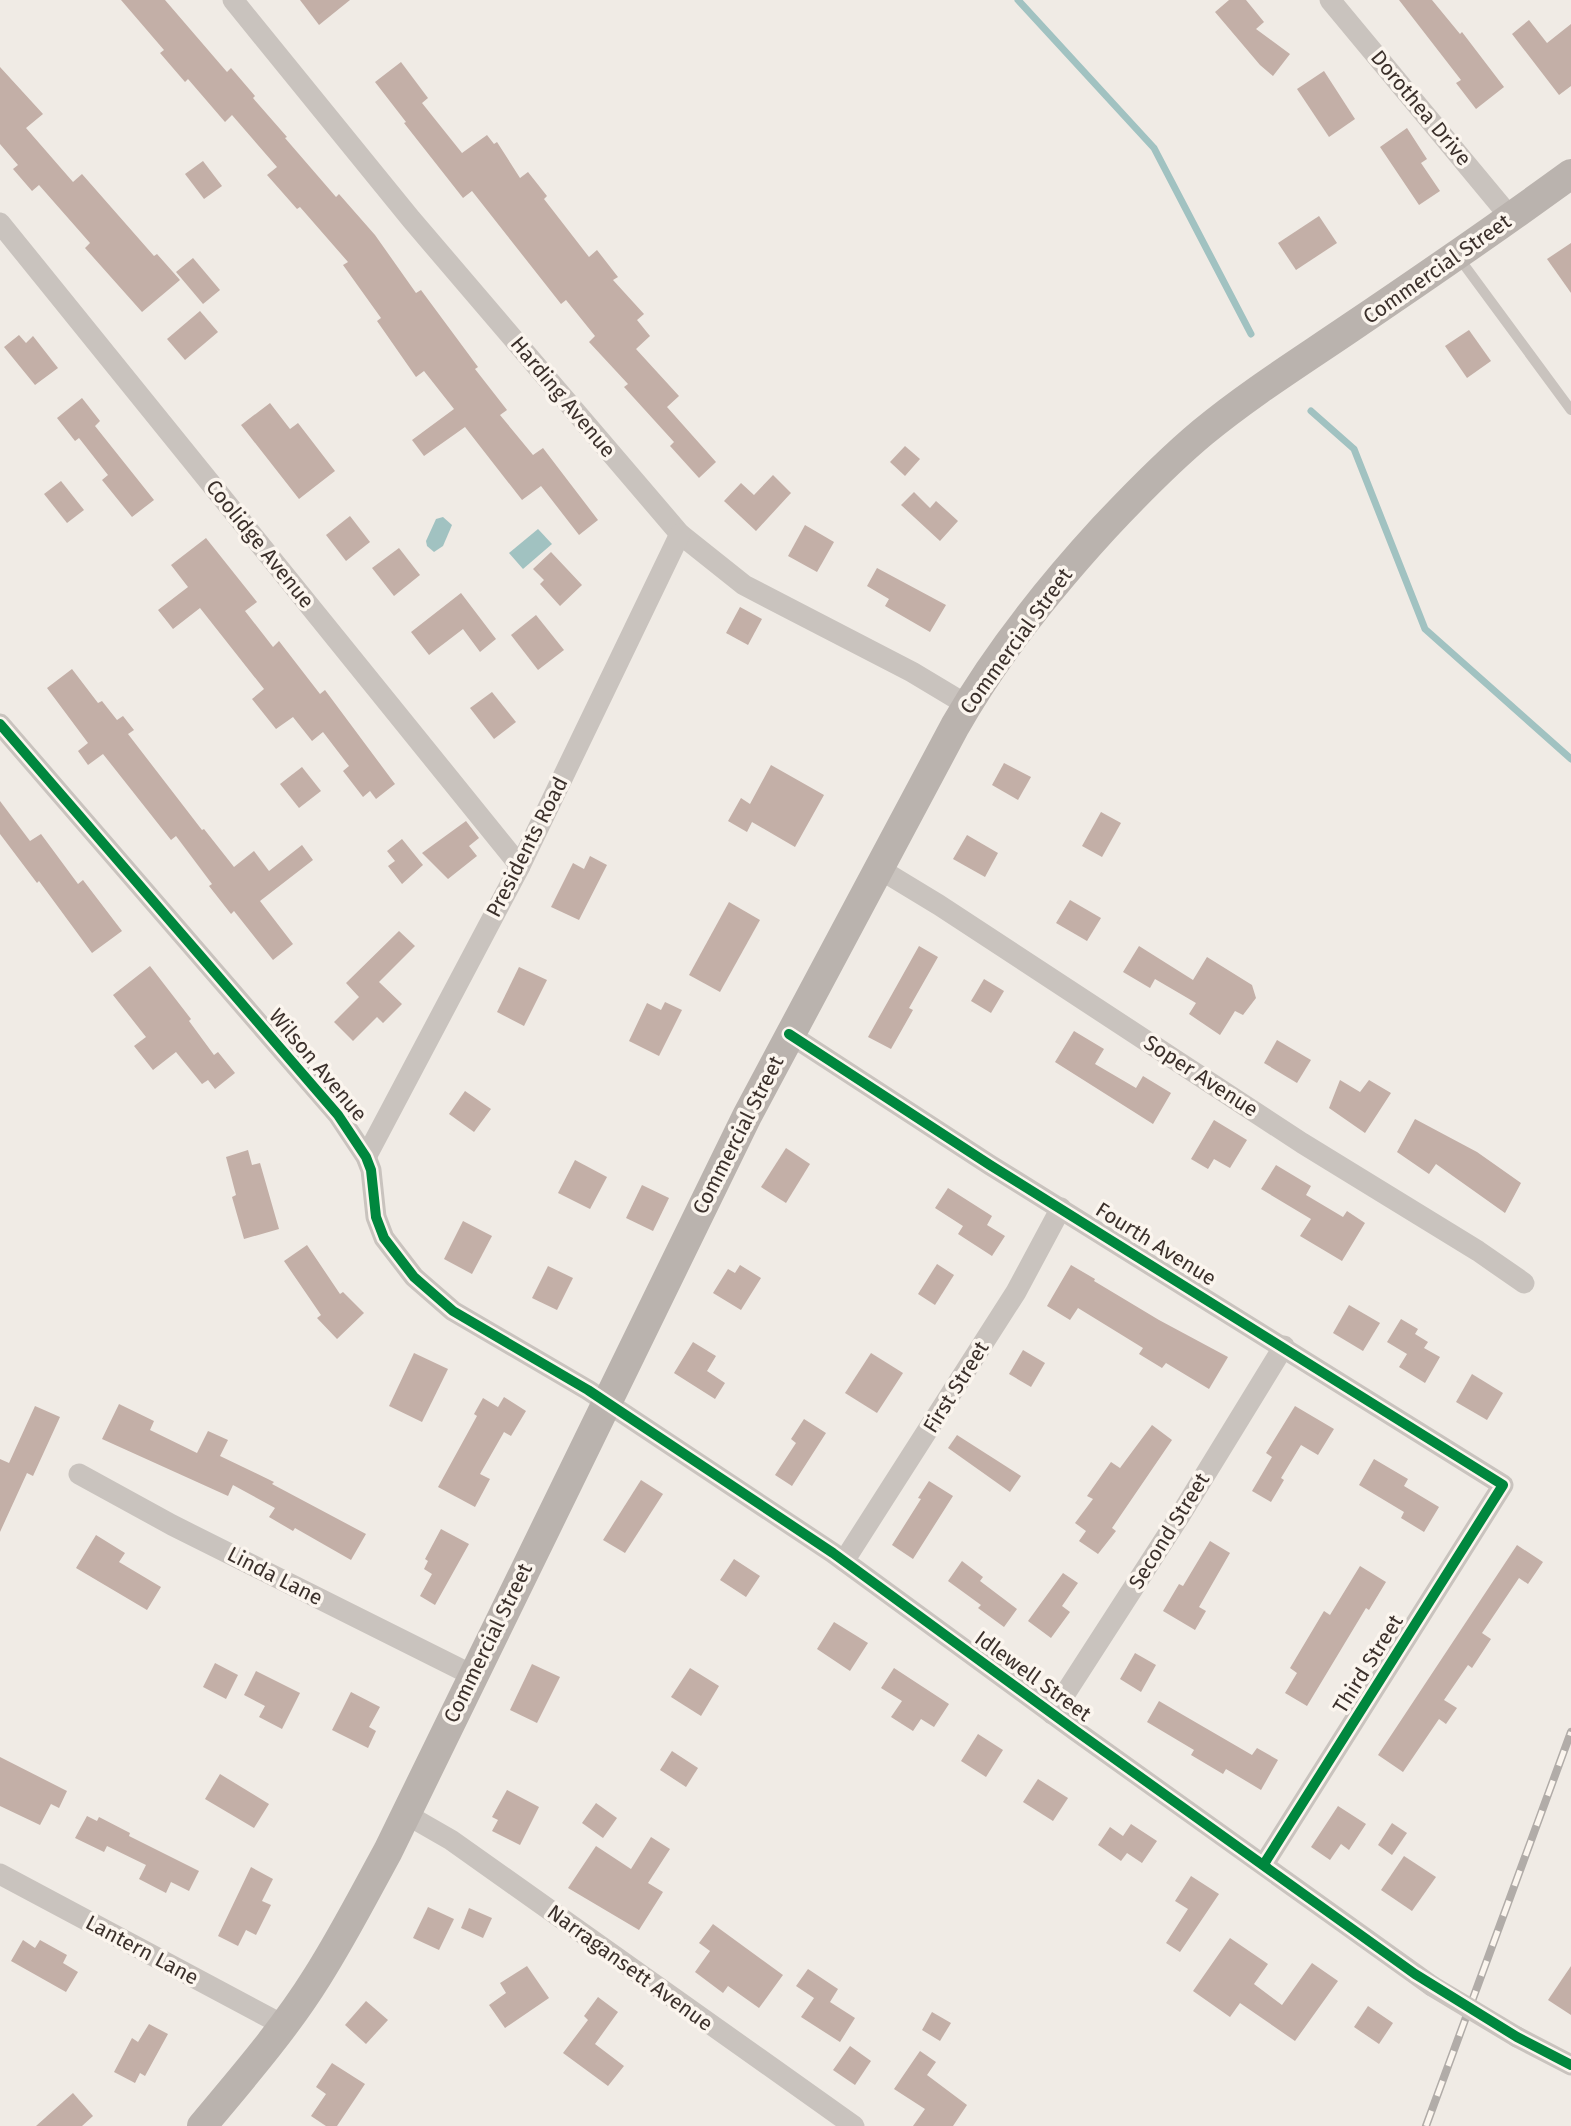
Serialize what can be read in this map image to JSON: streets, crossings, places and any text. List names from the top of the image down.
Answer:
{
  "streets": {
    "main road": ["Commercial Street"],
    "street": [
      "Dorothea Drive",
      "Harding Avenue",
      "Coolidge Avenue",
      "Presidents Road",
      "Wilson Avenue",
      "Soper Avenue",
      "Fourth Avenue",
      "First Street",
      "Second Street",
      "Linda Lane",
      "Third Street",
      "Idlewell Street",
      "Lantern Lane",
      "Narragansett Avenue"
    ]
  },
  "crossings": [
    ["Dorothea Drive", "Commercial Street"],
    ["Commercial Street", "Harding Avenue"],
    ["Commercial Street", "Wilson Avenue"],
    ["Commercial Street", "Soper Avenue"],
    ["Commercial Street", "Fourth Avenue"],
    ["Commercial Street", "Linda Lane"],
    ["Commercial Street", "Idlewell Street"],
    ["Commercial Street", "Lantern Lane"],
    ["Commercial Street", "Narragansett Avenue"],
    ["Harding Avenue", "Presidents Road"],
    ["Coolidge Avenue", "Presidents Road"],
    ["Presidents Road", "Wilson Avenue"],
    ["Wilson Avenue", "Idlewell Street"],
    ["Fourth Avenue", "First Street"],
    ["Fourth Avenue", "Second Street"],
    ["Fourth Avenue", "Third Street"],
    ["First Street", "Idlewell Street"],
    ["Second Street", "Idlewell Street"],
    ["Third Street", "Idlewell Street"]
  ]
}
